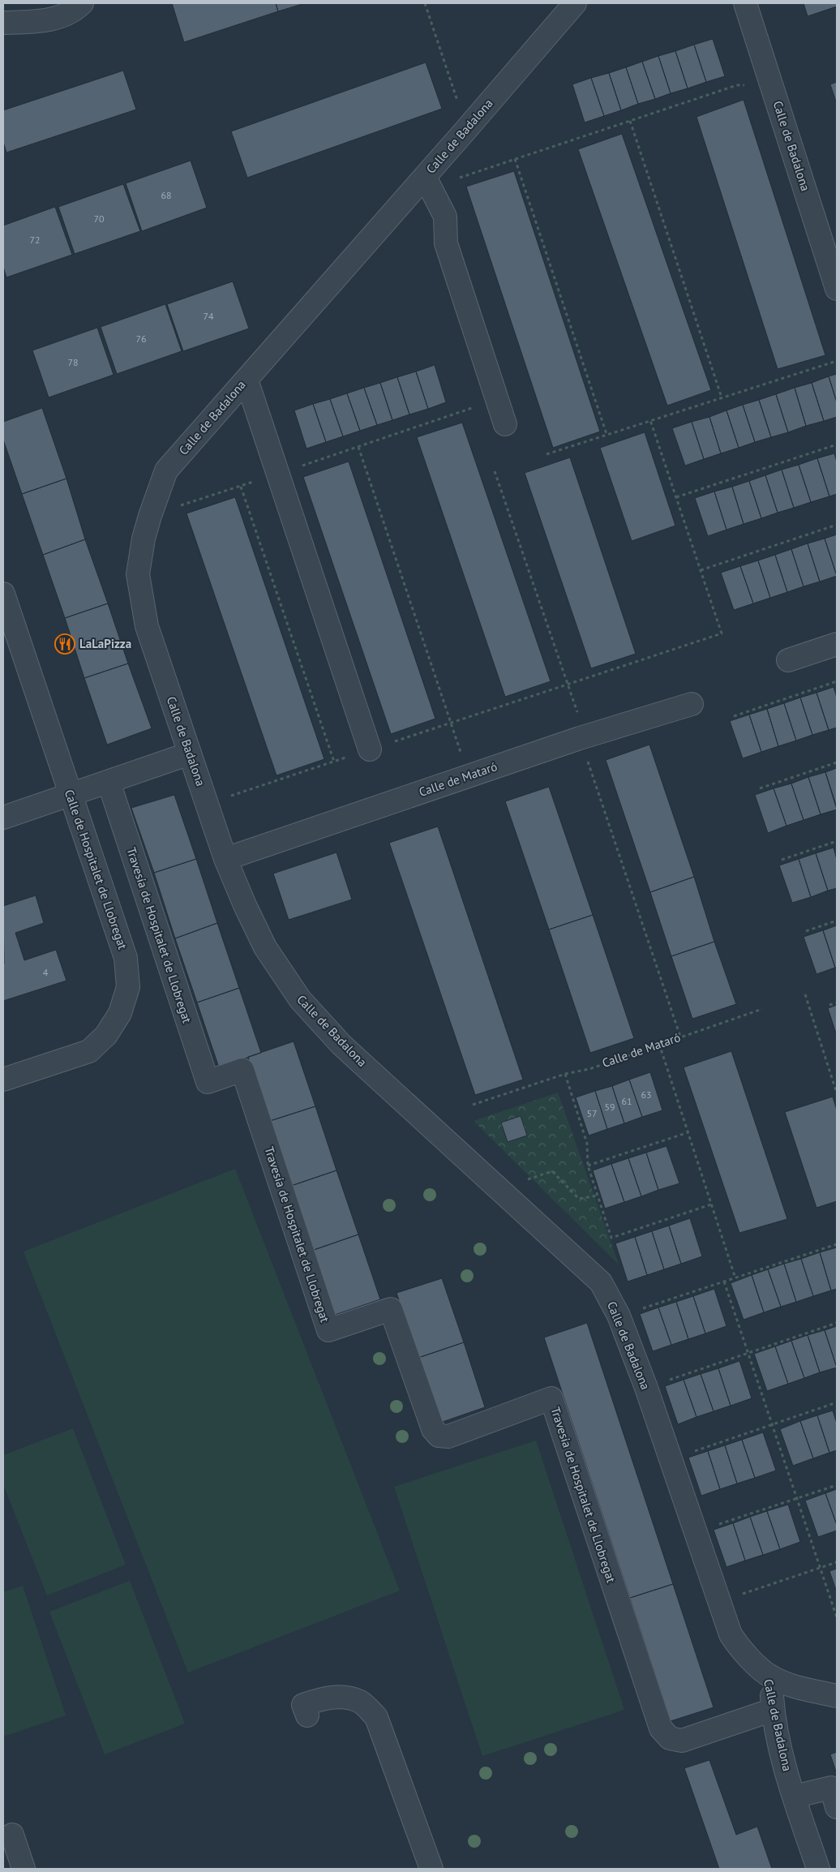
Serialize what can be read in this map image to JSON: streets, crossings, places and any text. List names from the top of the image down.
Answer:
{
  "streets": {
    "street": [
      "Calle de Badalona",
      "Calle de Mataró",
      "Calle de Hospitalet de Llobregat",
      "Travesía de Hospitalet de Llobregat"
    ]
  },
  "crossings": [
    ["Calle de Badalona", "Calle de Mataró"],
    ["Calle de Badalona", "Travesía de Hospitalet de Llobregat"]
  ],
  "places": {
    "restaurant": ["LaLaPizza"]
  },
  "house_numbers": [
    "68",
    "70",
    "72",
    "74",
    "76",
    "78",
    "4",
    "63",
    "61",
    "59",
    "57"
  ]
}
